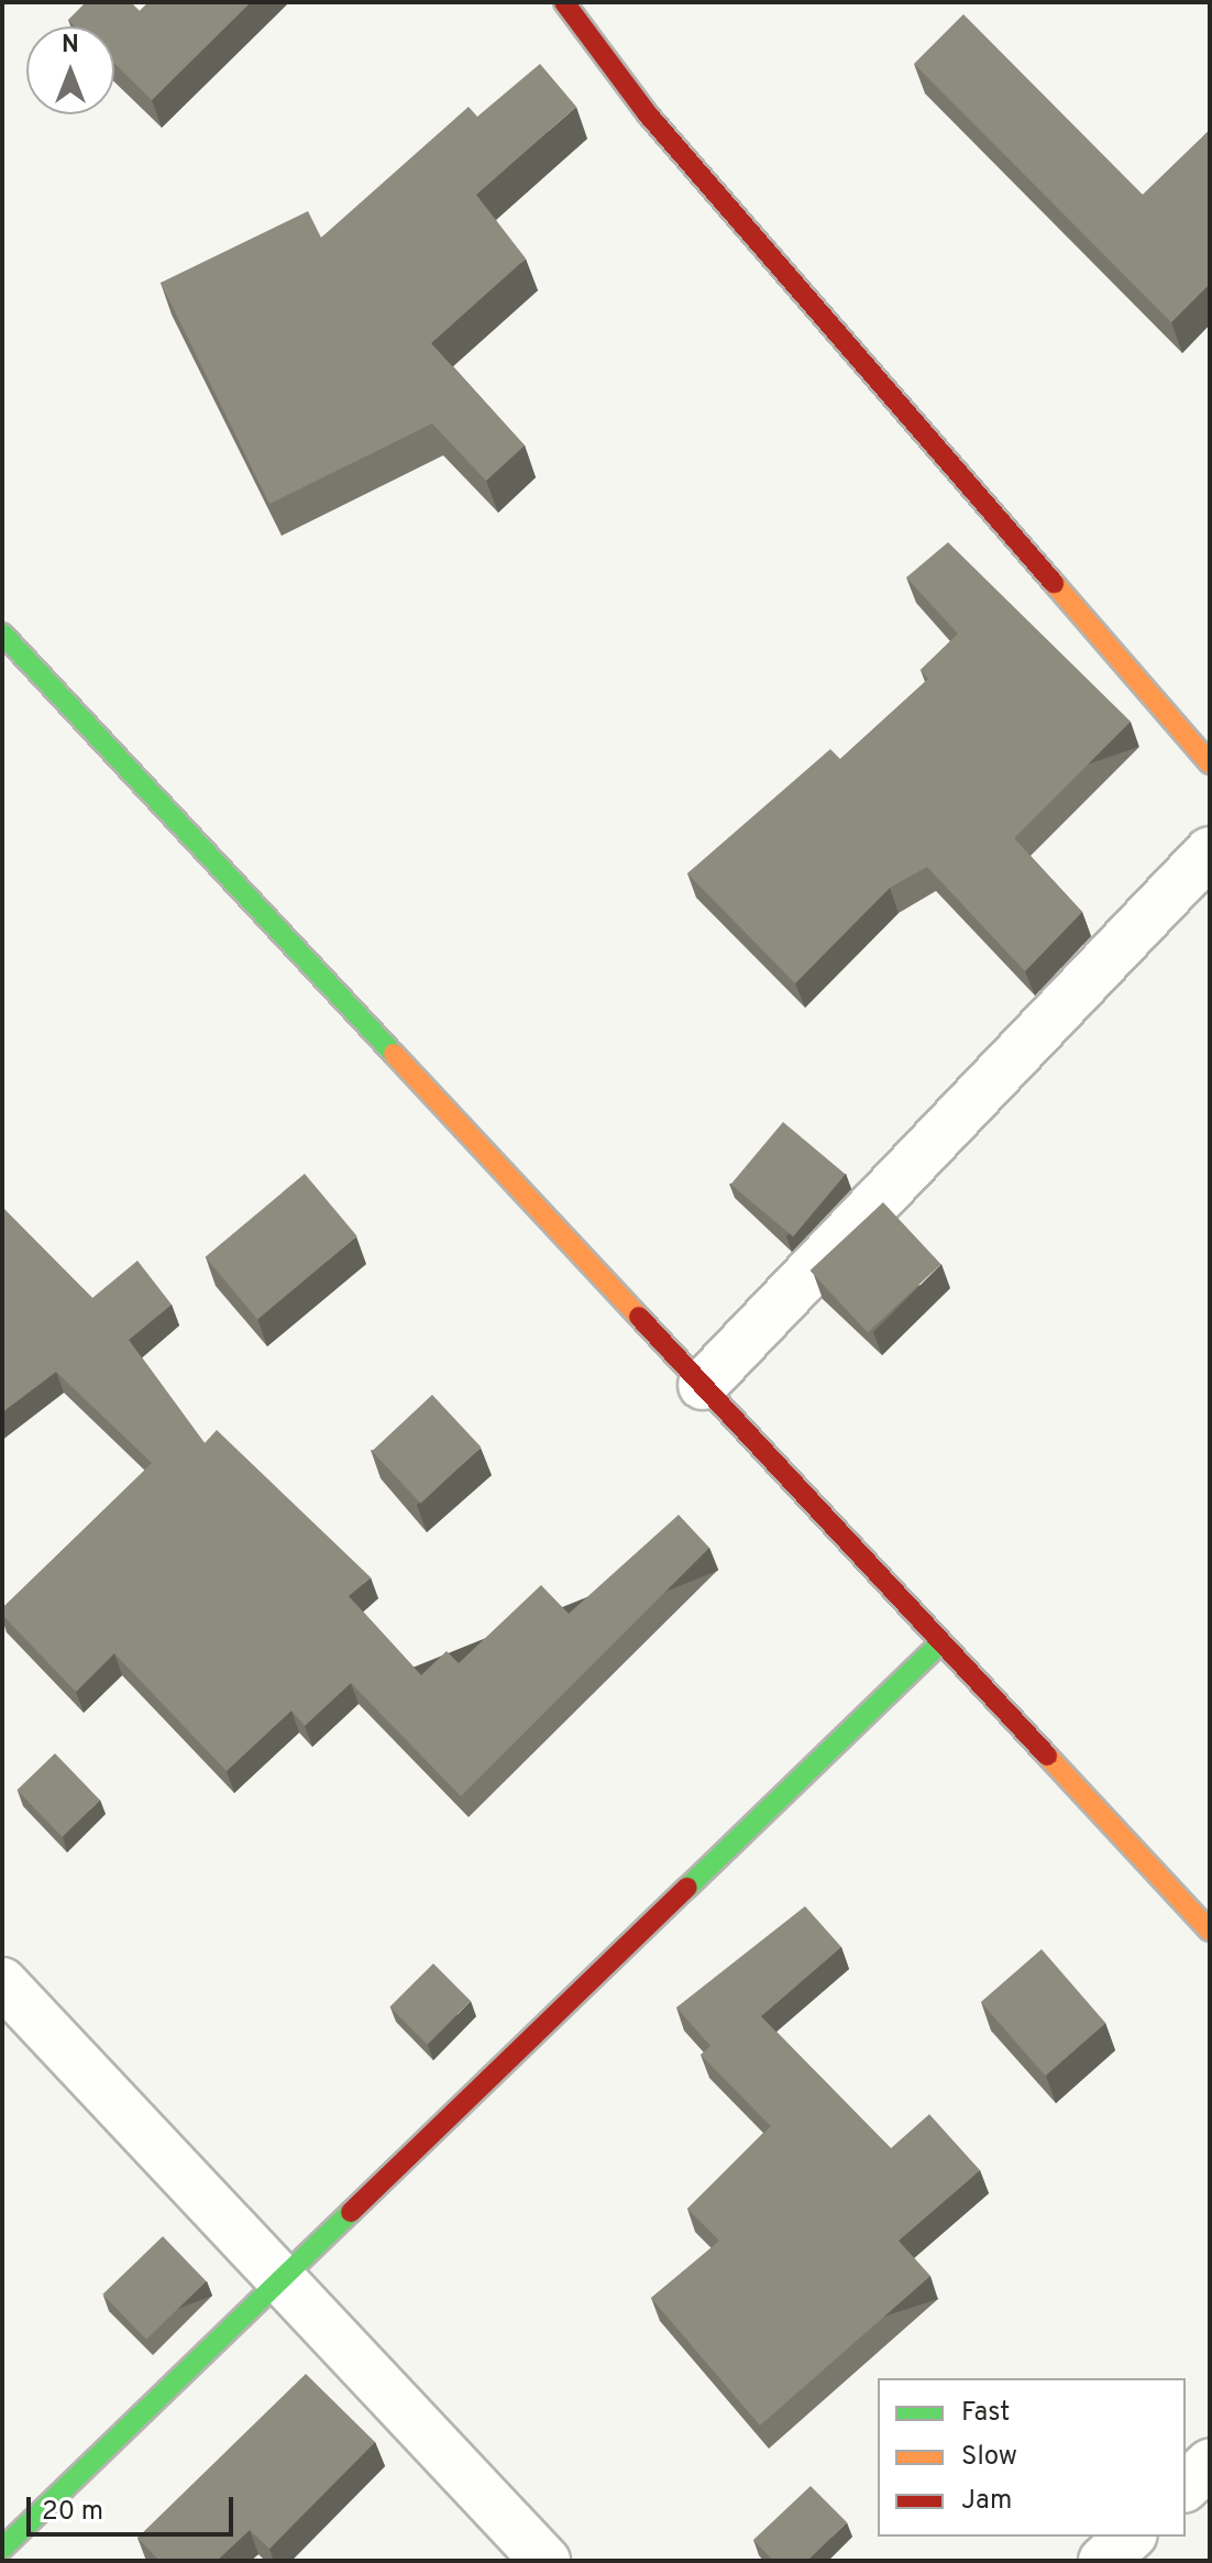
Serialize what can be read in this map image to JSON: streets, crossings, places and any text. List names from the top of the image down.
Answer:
{
  "legend": ["Fast", "Slow", "Jam"],
  "scale_bar": "20 m",
  "north": "top"
}
